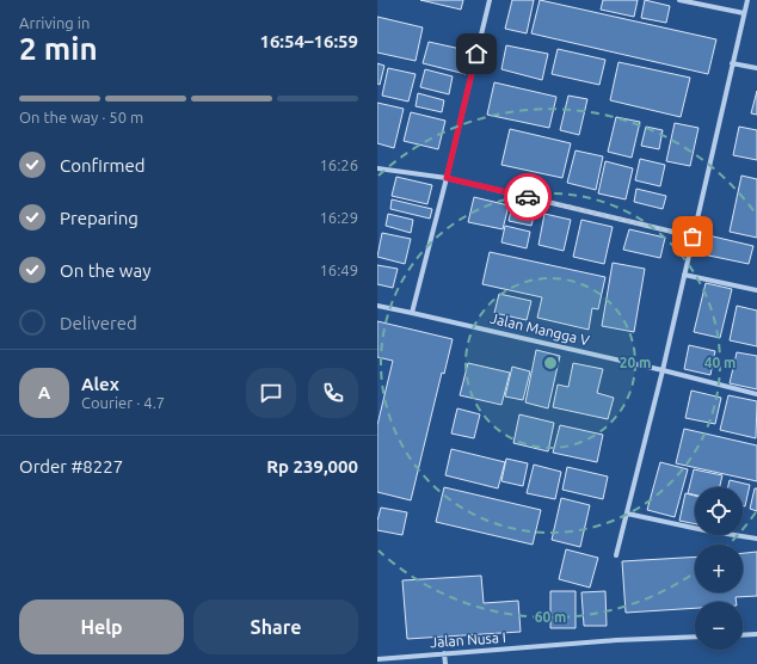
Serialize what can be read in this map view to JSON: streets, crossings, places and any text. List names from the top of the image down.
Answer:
{
  "streets": {
    "street": ["Jalan Mangga V", "Jalan Nusa I"]
  },
  "page": {
    "heading": ["2 min", "Arriving in", "16:54–16:59"],
    "panel": [
      "Alex",
      "Courier · 4.7",
      "Order #8227",
      "Rp 239,000"
    ],
    "bar": "On the way · 50 m",
    "list": [
      ["Confirmed", "16:26"],
      ["Preparing", "16:29"],
      ["On the way", "16:49"],
      "Delivered"
    ],
    "round": "A",
    "map_buttons": ["+", "−"],
    "buttons": ["Help", "Share"]
  },
  "rings": ["20 m", "40 m", "60 m"]
}
